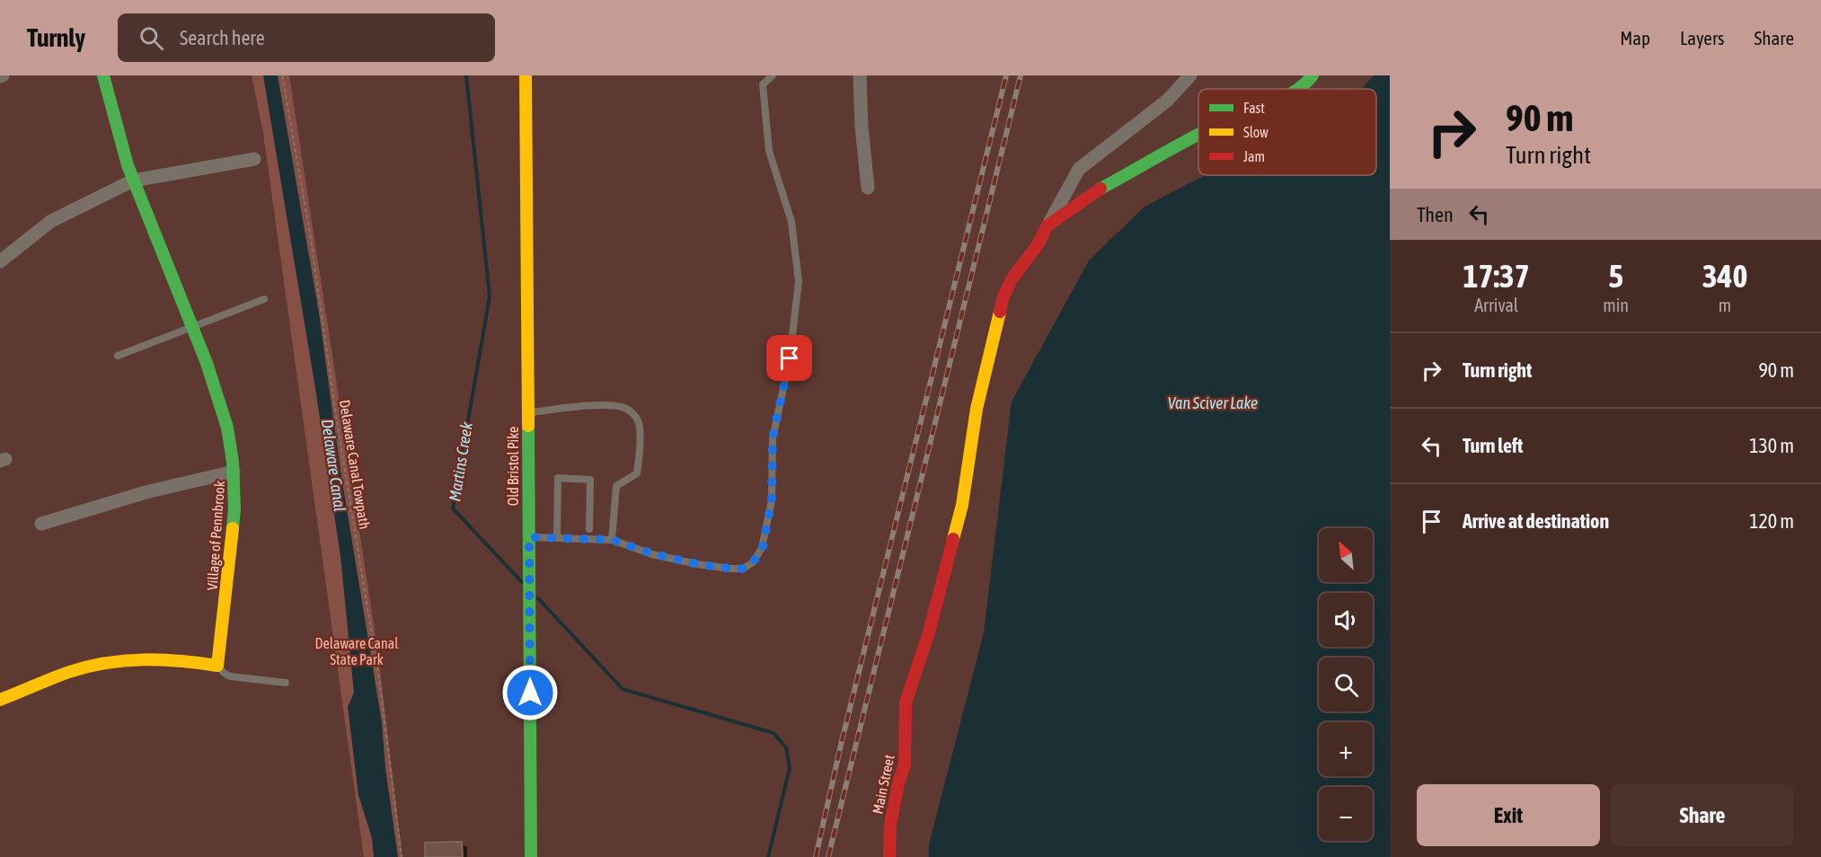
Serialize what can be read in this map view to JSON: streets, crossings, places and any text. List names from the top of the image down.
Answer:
{
  "streets": {
    "street": ["Old Bristol Pike", "Village of Pennbrook", "Main Street"],
    "path": ["Delaware Canal Towpath"]
  },
  "water": ["Van Sciver Lake", "Martins Creek", "Delaware Canal"],
  "parks": ["Delaware Canal State Park"],
  "legend": ["Fast", "Slow", "Jam"],
  "north": "top left",
  "page": {
    "header": "Turnly",
    "search": "Search here",
    "nav": ["Map", "Layers", "Share"],
    "turn": ["90 m", "Turn right"],
    "then": "Then",
    "eta": [
      "17:37",
      "Arrival",
      "5",
      "min",
      "340",
      "m"
    ],
    "list": [
      {
        "name": "Turn right",
        "value": "90 m"
      },
      {
        "name": "Turn left",
        "value": "130 m"
      },
      {
        "name": "Arrive at destination",
        "value": "120 m"
      }
    ],
    "map_buttons": ["+", "−"],
    "buttons": ["Exit", "Share"]
  }
}
